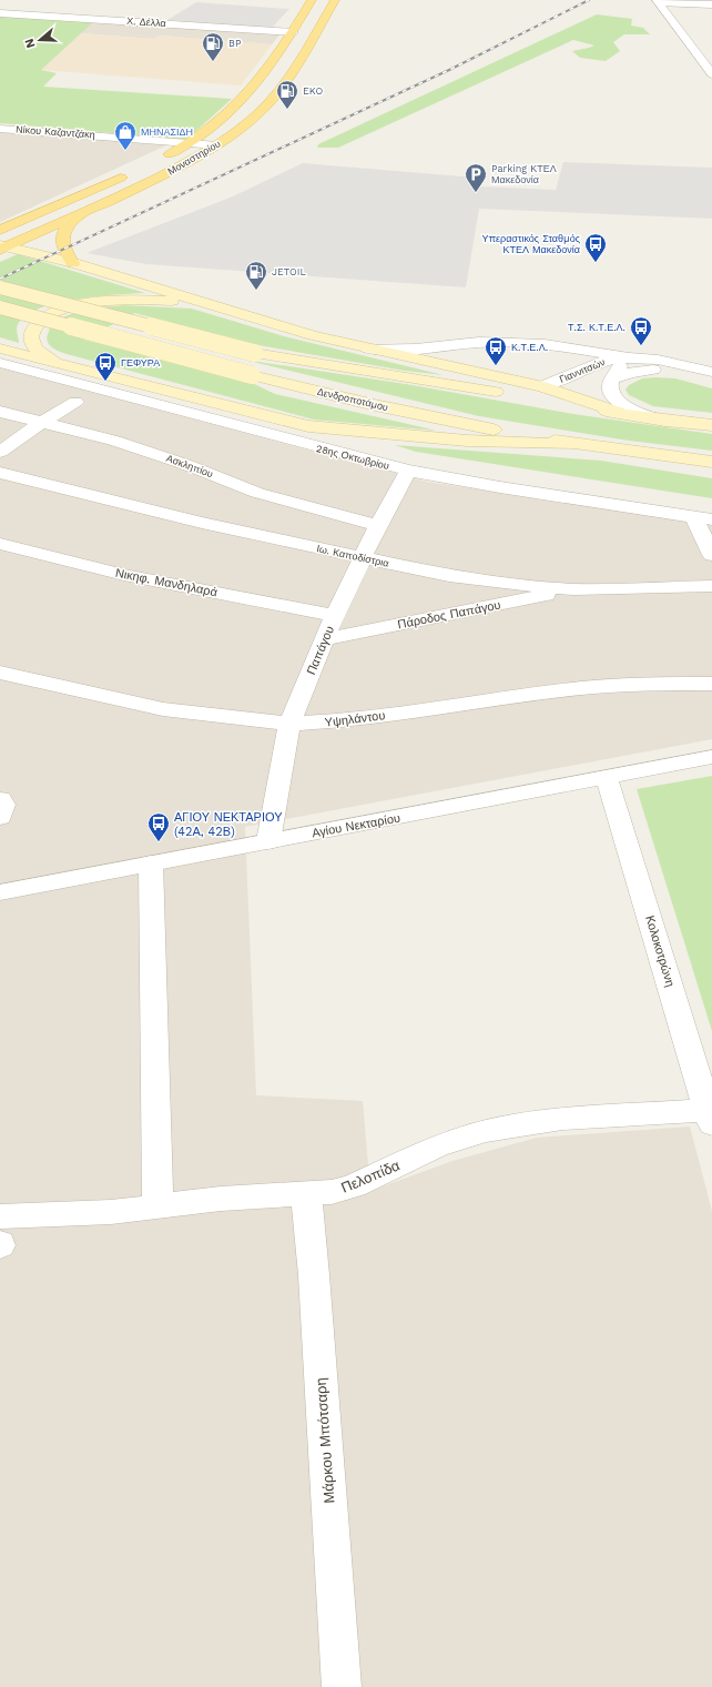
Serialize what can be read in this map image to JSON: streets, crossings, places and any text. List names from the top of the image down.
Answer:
{
  "streets": {
    "main road": ["Μοναστηρίου", "Γιαννιτσών", "Δενδροποτάμου"],
    "street": [
      "Χ. Δέλλα",
      "Νίκου Καζαντζάκη",
      "28ης Οκτωβρίου",
      "Ασκληπίου",
      "Ιω. Καποδίστρια",
      "Νικηφ. Μανδηλαρά",
      "Πάροδος Παπάγου",
      "Παπάγου",
      "Υψηλάντου",
      "Αγίου Νεκταρίου",
      "Κολοκοτρώνη",
      "Πελοπίδα",
      "Μάρκου Μπότσαρη"
    ]
  },
  "crossings": [
    ["Χ. Δέλλα", "Μοναστηρίου"],
    ["Νίκου Καζαντζάκη", "Μοναστηρίου"],
    ["28ης Οκτωβρίου", "Παπάγου"],
    ["Ασκληπίου", "Παπάγου"],
    ["Ιω. Καποδίστρια", "Πάροδος Παπάγου"],
    ["Ιω. Καποδίστρια", "Παπάγου"],
    ["Νικηφ. Μανδηλαρά", "Παπάγου"],
    ["Πάροδος Παπάγου", "Παπάγου"],
    ["Παπάγου", "Υψηλάντου"],
    ["Παπάγου", "Αγίου Νεκταρίου"],
    ["Αγίου Νεκταρίου", "Κολοκοτρώνη"],
    ["Κολοκοτρώνη", "Πελοπίδα"],
    ["Πελοπίδα", "Μάρκου Μπότσαρη"]
  ],
  "places": {
    "fuel station": ["BP", "EKO", "JETOIL"],
    "shop": ["ΜΗΝΑΣΙΔΗ"],
    "parking": ["Parking ΚΤΕΛ Μακεδονία"],
    "bus stop": [
      "Υπεραστικός Σταθμός ΚΤΕΛ Μακεδονία",
      "Τ.Σ. Κ.Τ.Ε.Λ.",
      "Κ.Τ.Ε.Λ.",
      "ΓΕΦΥΡΑ",
      "ΑΓΙΟΥ ΝΕΚΤΑΡΙΟΥ (42Α, 42Β)"
    ]
  },
  "north": "left"
}
